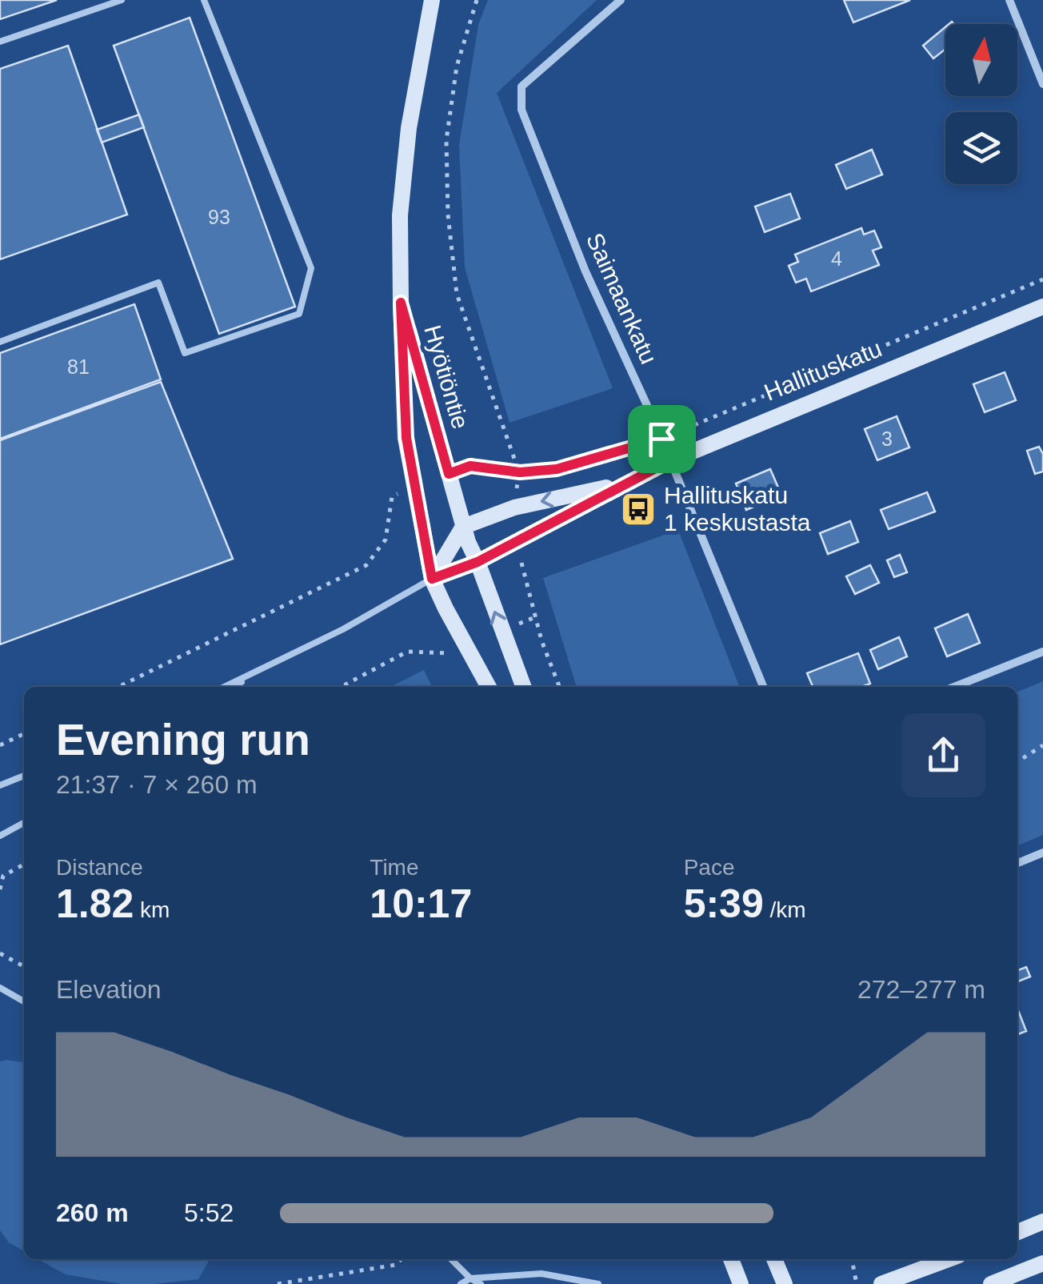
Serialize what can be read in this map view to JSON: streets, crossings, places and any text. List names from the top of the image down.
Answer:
{
  "streets": {
    "main road": ["Hallituskatu", "Hyötiöntie"],
    "street": ["Saimaankatu"]
  },
  "crossings": [
    ["Saimaankatu", "Hallituskatu"],
    ["Hallituskatu", "Hyötiöntie"]
  ],
  "places": {
    "bus stop": ["Hallituskatu 1 keskustasta"]
  },
  "house_numbers": [
    "93",
    "4",
    "81",
    "3"
  ],
  "north": "top",
  "page": {
    "heading": ["Evening run", "21:37 · 7 × 260 m"],
    "stats": [
      ["Distance", "1.82 km"],
      ["Time", "10:17"],
      ["Pace", "5:39 /km"]
    ],
    "chart": ["Elevation", "272–277 m"],
    "list": [
      {
        "name": "260 m",
        "note": "5:52"
      }
    ]
  }
}
